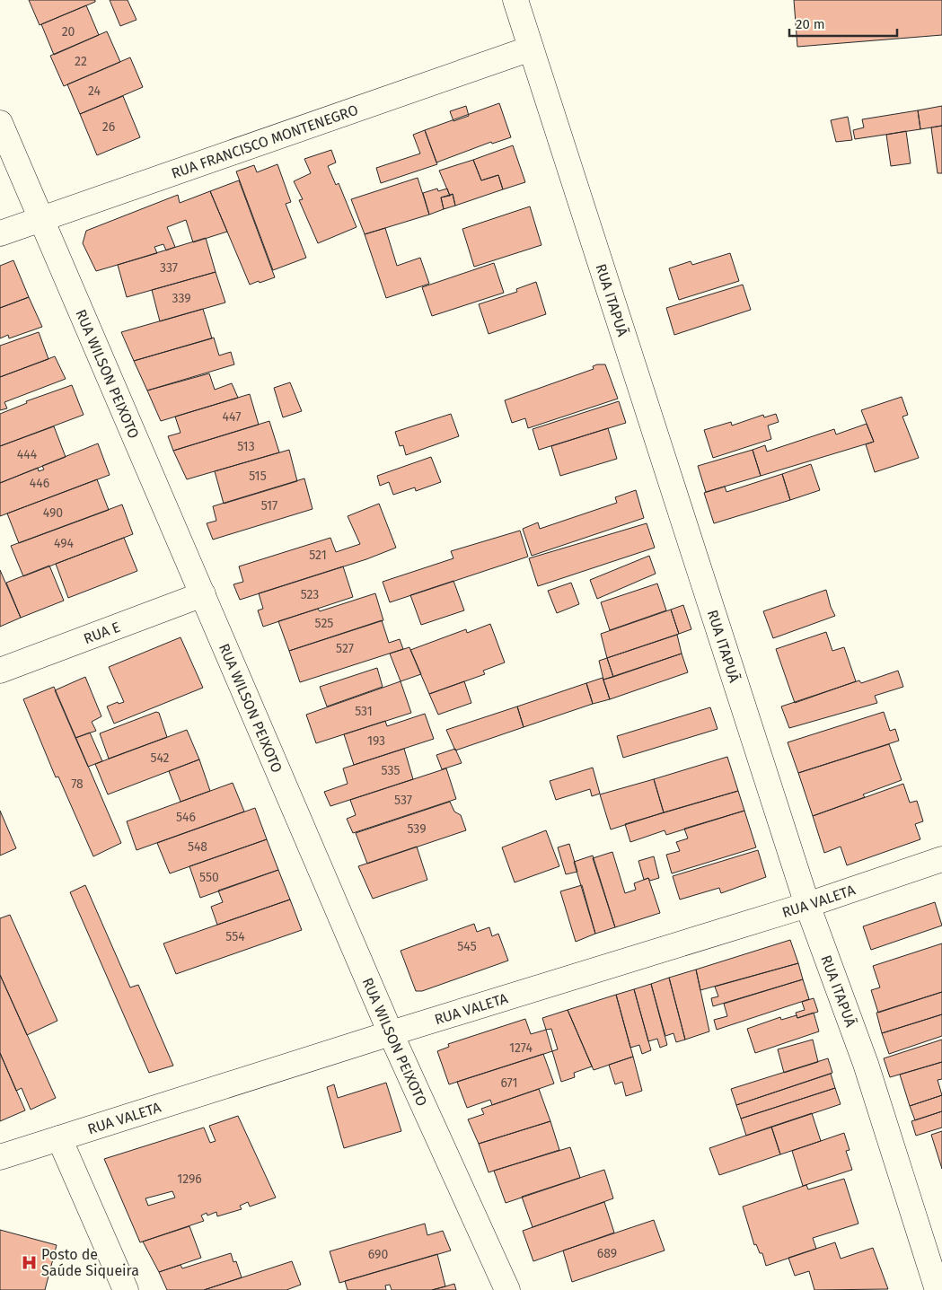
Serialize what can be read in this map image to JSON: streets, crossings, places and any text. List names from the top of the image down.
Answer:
{
  "streets": {
    "street": [
      "RUA FRANCISCO MONTENEGRO",
      "RUA ITAPUÃ",
      "RUA WILSON PEIXOTO",
      "RUA E",
      "RUA VALETA"
    ]
  },
  "crossings": [
    ["RUA FRANCISCO MONTENEGRO", "RUA ITAPUÃ"],
    ["RUA FRANCISCO MONTENEGRO", "RUA WILSON PEIXOTO"],
    ["RUA ITAPUÃ", "RUA VALETA"],
    ["RUA WILSON PEIXOTO", "RUA E"],
    ["RUA WILSON PEIXOTO", "RUA VALETA"]
  ],
  "places": {
    "hospital": ["Posto de Saúde Siqueira"]
  },
  "house_numbers": [
    "20",
    "22",
    "24",
    "26",
    "337",
    "339",
    "447",
    "513",
    "444",
    "515",
    "446",
    "517",
    "490",
    "494",
    "521",
    "523",
    "525",
    "527",
    "531",
    "193",
    "542",
    "535",
    "78",
    "537",
    "546",
    "539",
    "548",
    "550",
    "554",
    "545",
    "1274",
    "671",
    "1296",
    "689",
    "690"
  ],
  "scale_bar": "20 m"
}
